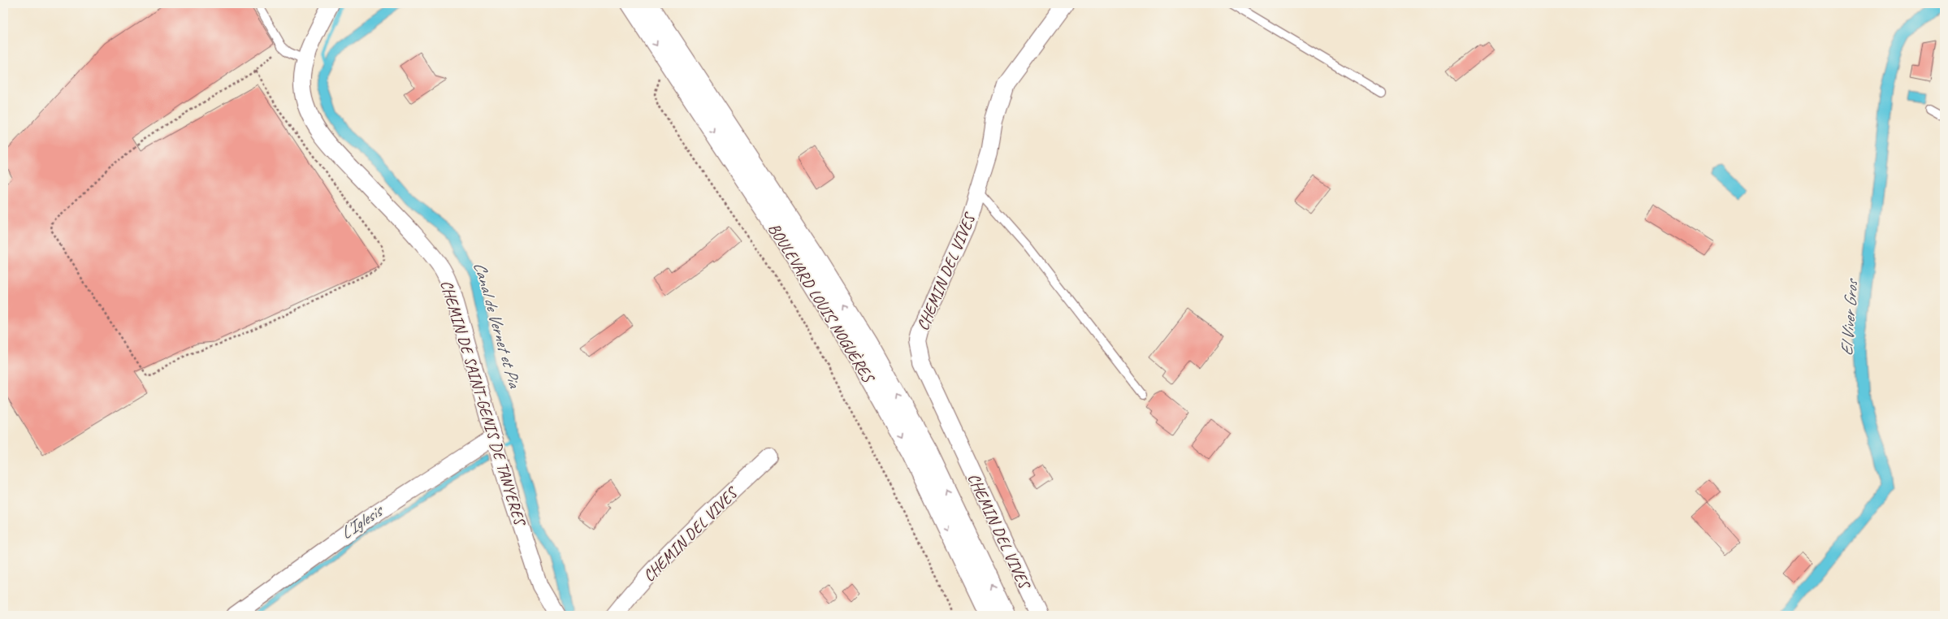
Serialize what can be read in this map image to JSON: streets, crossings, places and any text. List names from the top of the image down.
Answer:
{
  "streets": {
    "main road": ["BOULEVARD LOUIS NOGUÈRES"],
    "street": ["CHEMIN DEL VIVES", "CHEMIN DE SAINT-GENIS DE TANYERES"]
  },
  "water": ["El Viver Gros", "Canal de Vernet et Pia", "L'Iglesis"]
}
